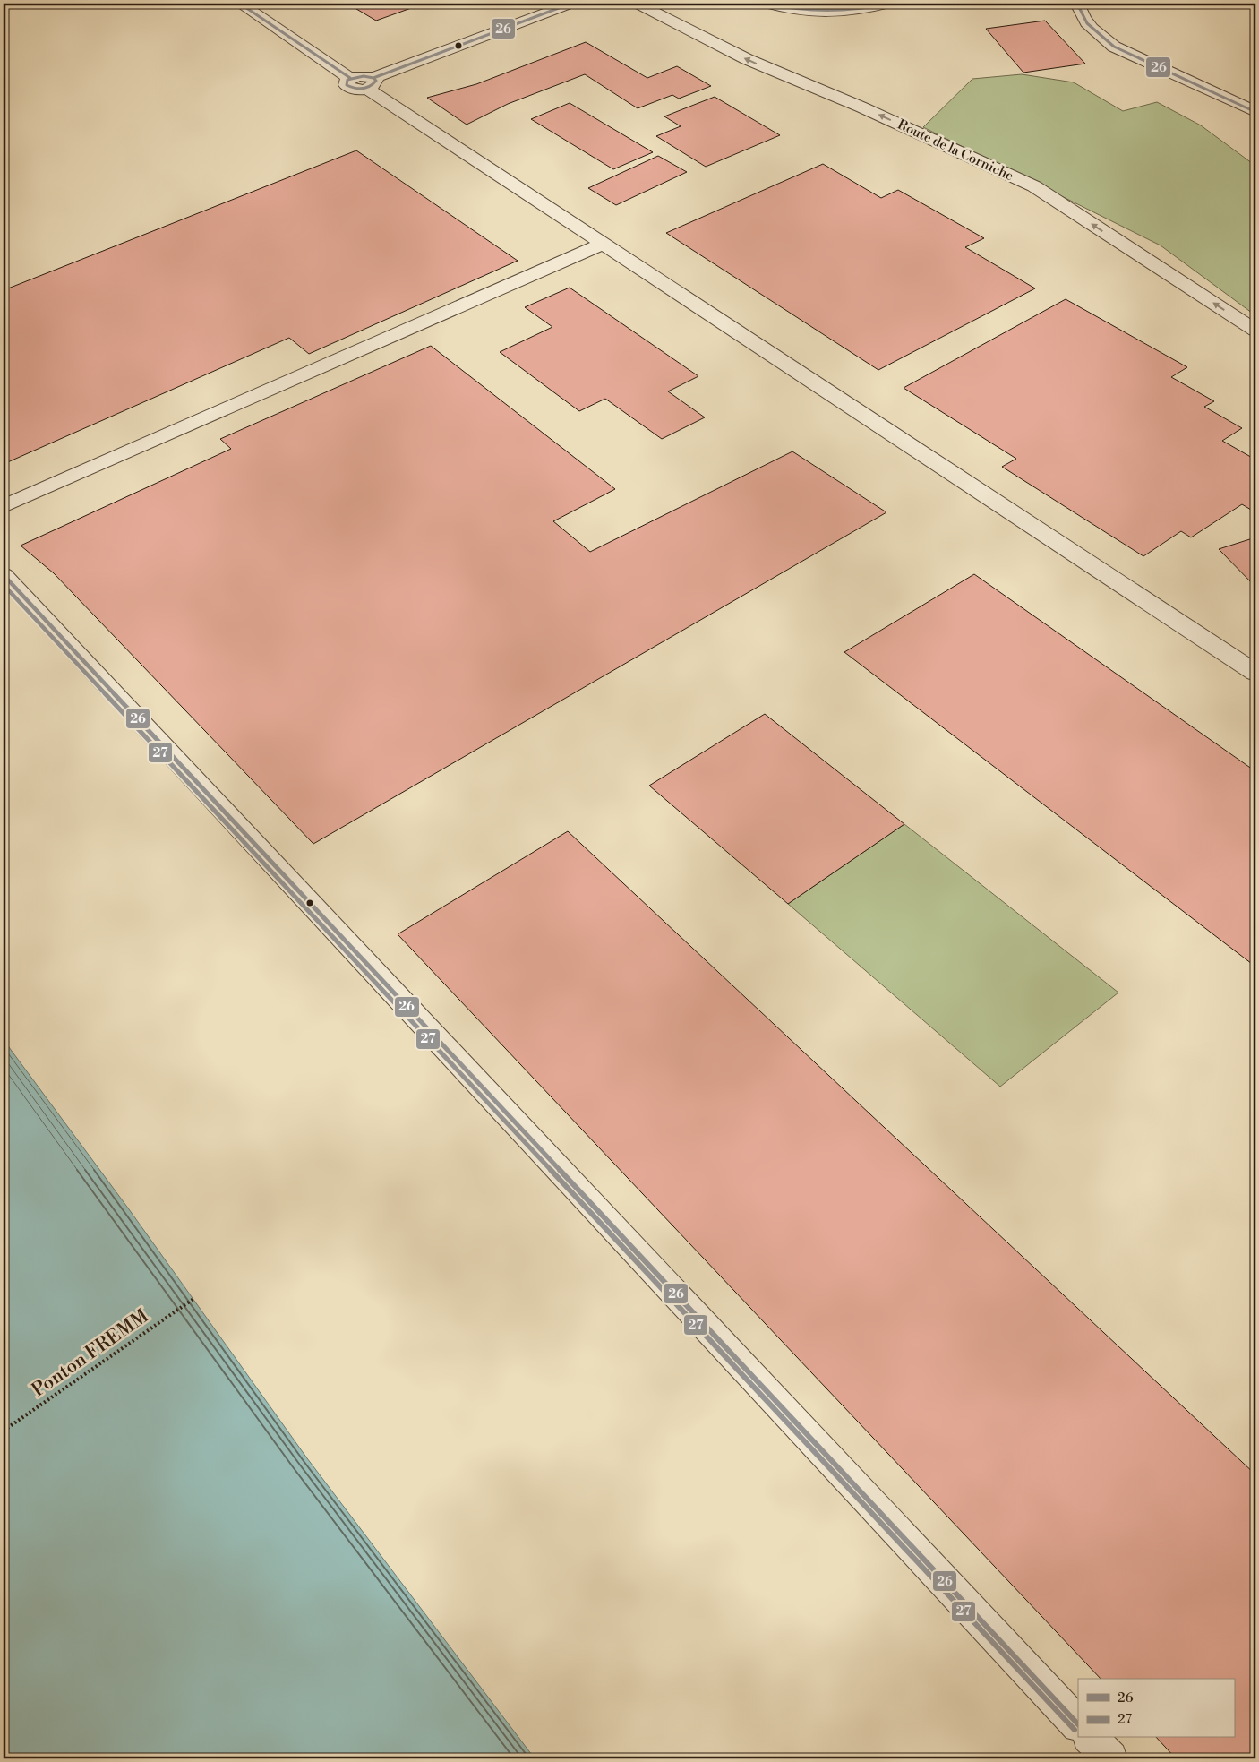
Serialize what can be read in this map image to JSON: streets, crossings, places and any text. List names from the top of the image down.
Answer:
{
  "streets": {
    "street": ["Route de la Corniche"],
    "path": ["Ponton FREMM"]
  },
  "lines": ["transit line 26", "transit line 27"],
  "legend": ["26", "27"]
}
